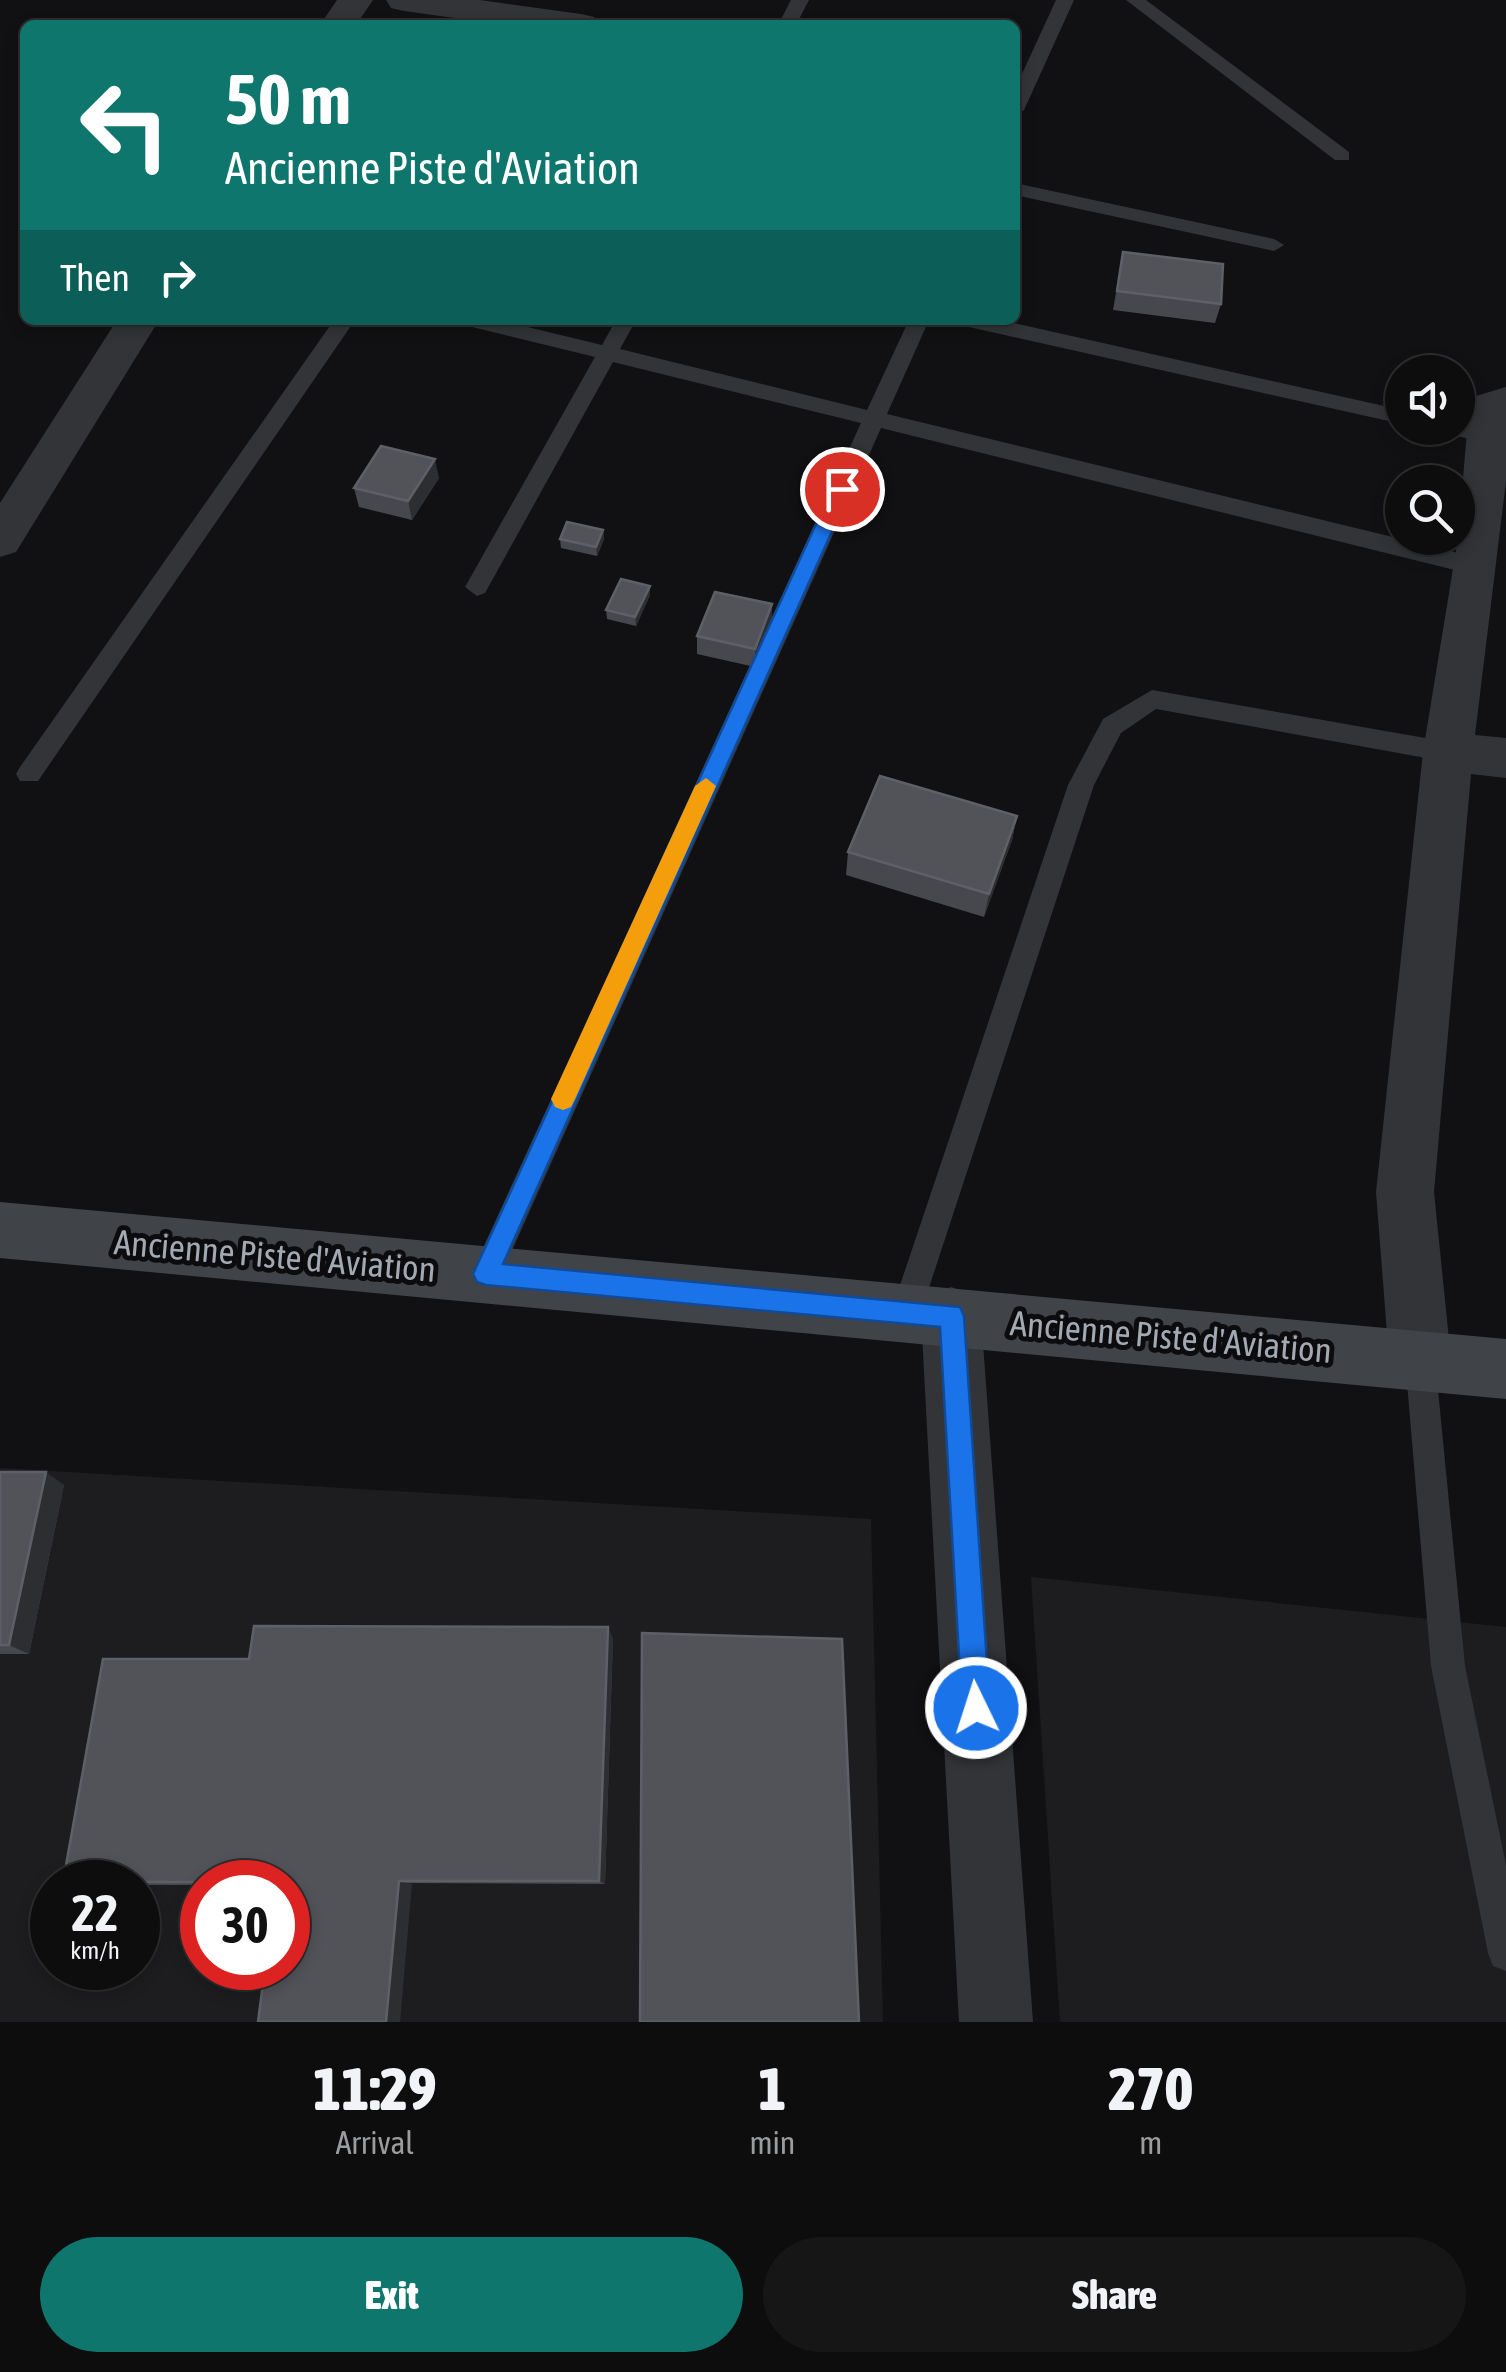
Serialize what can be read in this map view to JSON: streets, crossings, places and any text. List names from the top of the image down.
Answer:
{
  "streets": {
    "street": ["Ancienne Piste d'Aviation"]
  },
  "page": {
    "turn": ["50 m", "Ancienne Piste d'Aviation"],
    "then": "Then",
    "speed": "22 km/h",
    "limit": "30",
    "eta": [
      "11:29",
      "Arrival",
      "1",
      "min",
      "270",
      "m"
    ],
    "buttons": ["Exit", "Share"]
  }
}
